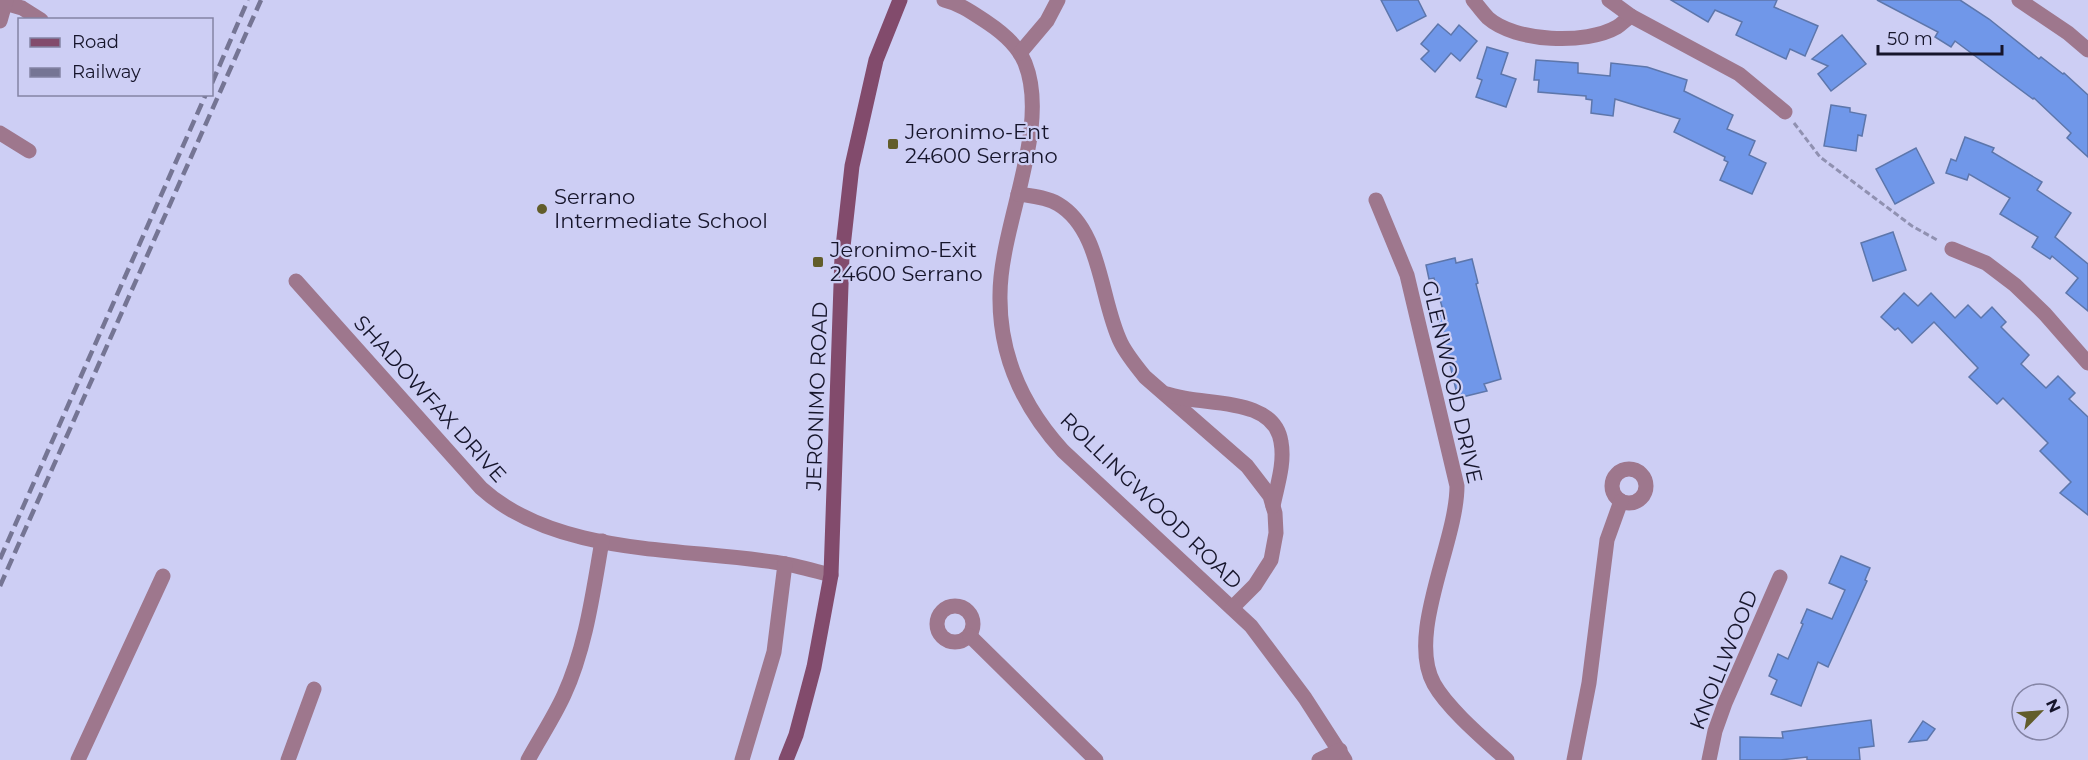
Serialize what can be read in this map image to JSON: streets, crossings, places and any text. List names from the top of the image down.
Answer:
{
  "streets": {
    "main road": ["JERONIMO ROAD"],
    "street": [
      "GLENWOOD DRIVE",
      "SHADOWFAX DRIVE",
      "ROLLINGWOOD ROAD",
      "KNOLLWOOD"
    ]
  },
  "crossings": [
    ["JERONIMO ROAD", "SHADOWFAX DRIVE"]
  ],
  "places": {
    "transit": ["Jeronimo-Ent 24600 Serrano", "Jeronimo-Exit 24600 Serrano"],
    "other": ["Serrano Intermediate School"]
  },
  "legend": ["Road", "Railway"],
  "scale_bar": "50 m",
  "north": "top right"
}
